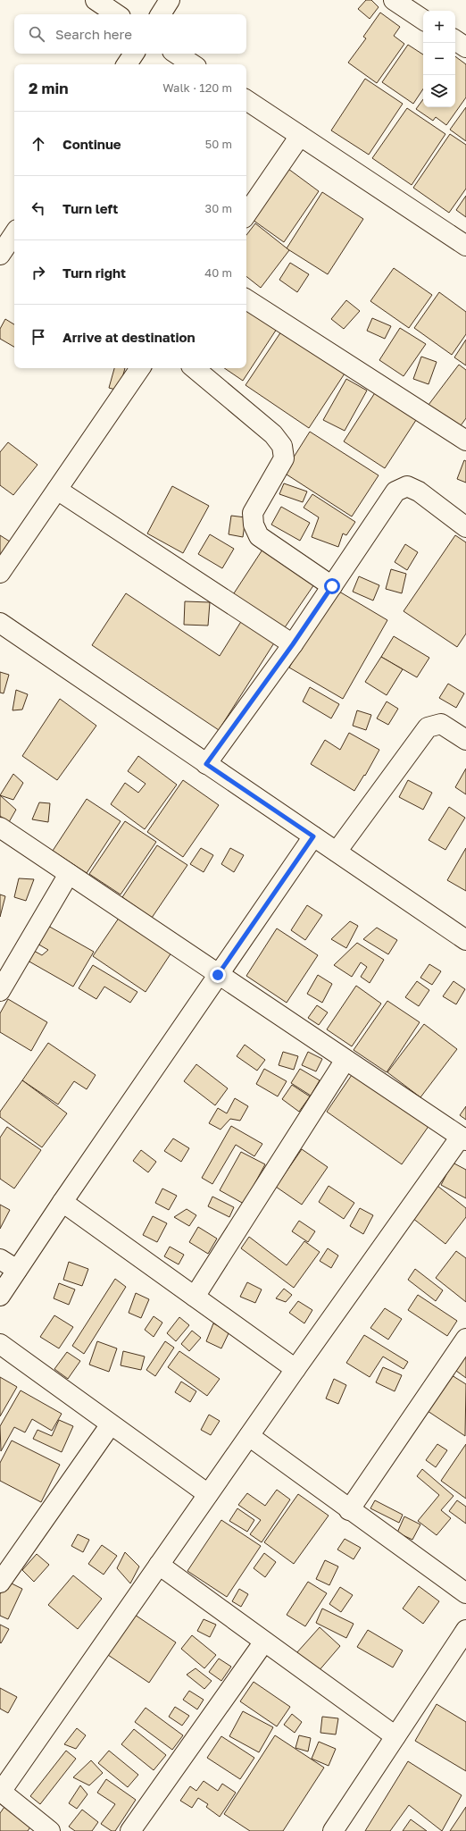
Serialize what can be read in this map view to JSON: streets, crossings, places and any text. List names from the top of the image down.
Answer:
{
  "page": {
    "map_buttons": ["+", "−"],
    "search": "Search here",
    "heading": ["2 min", "Walk · 120 m"],
    "list": [
      ["Continue", "50 m"],
      ["Turn left", "30 m"],
      ["Turn right", "40 m"],
      "Arrive at destination"
    ]
  }
}
